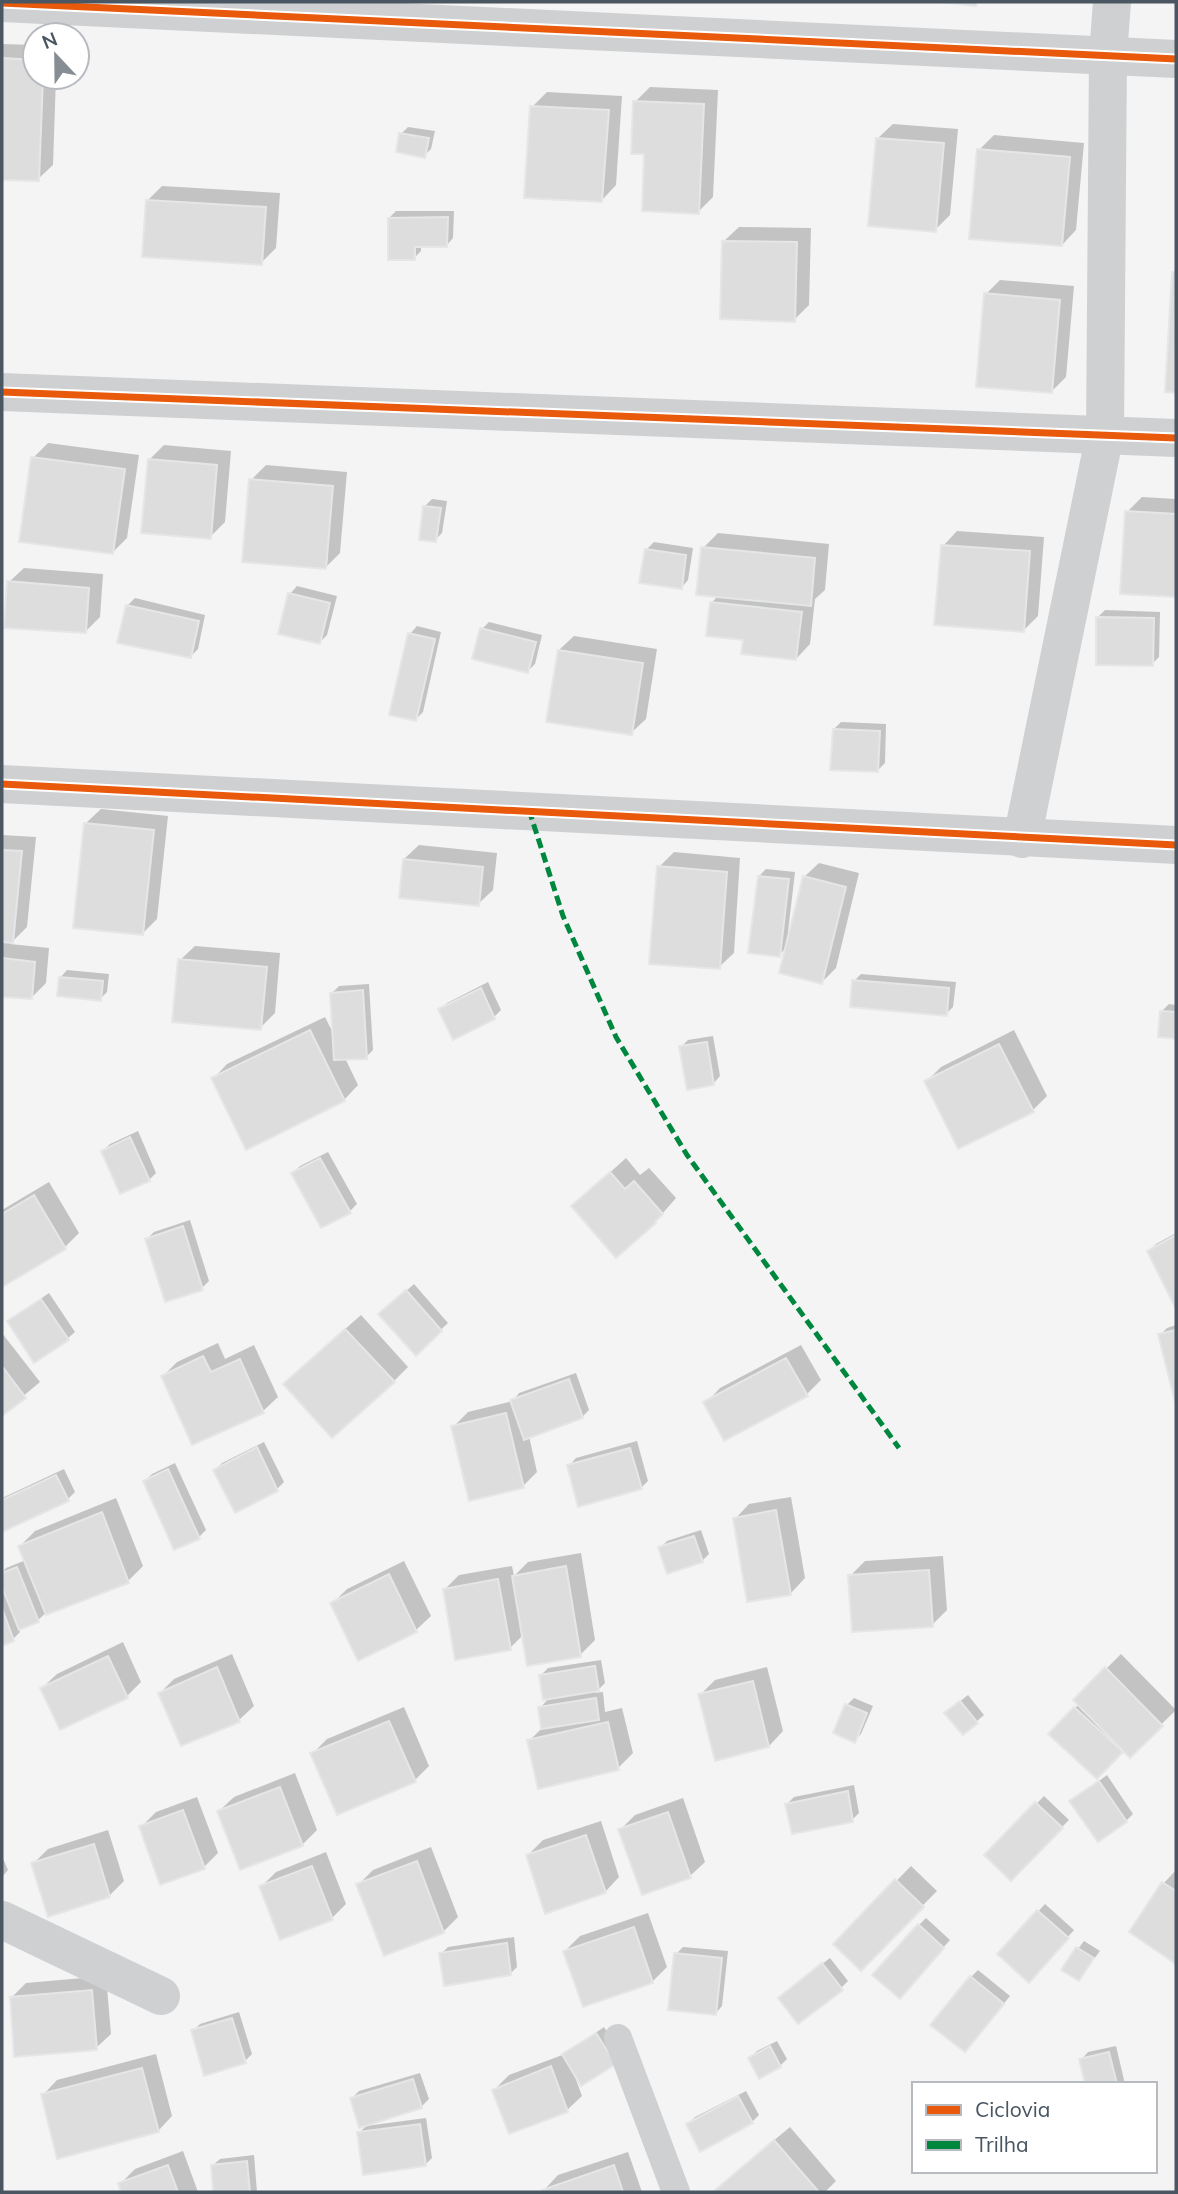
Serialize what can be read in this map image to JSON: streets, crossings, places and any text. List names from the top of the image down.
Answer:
{
  "legend": ["Ciclovia", "Trilha"],
  "north": "top"
}
